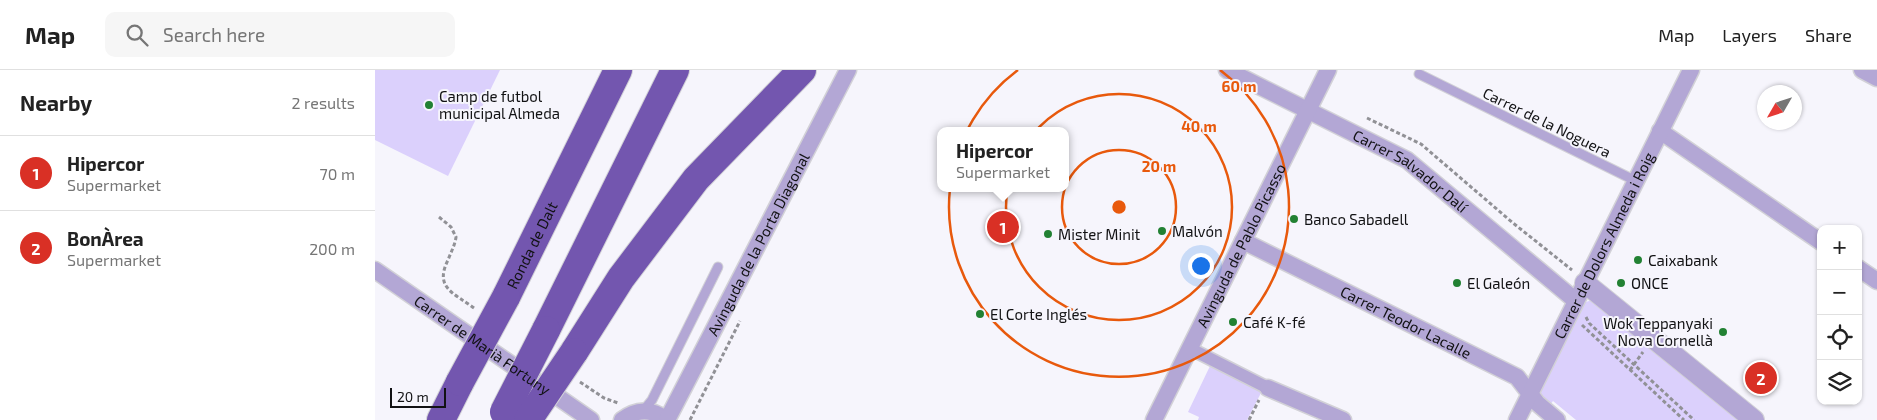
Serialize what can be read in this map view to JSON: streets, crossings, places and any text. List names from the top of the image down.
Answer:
{
  "streets": {
    "highway": ["Ronda de Dalt"],
    "street": [
      "Carrer Salvador Dalí",
      "Avinguda de la Porta Diagonal",
      "Avinguda de Pablo Picasso",
      "Carrer de Dolors Almeda i Roig",
      "Carrer Teodor Lacalle",
      "Carrer de Marià Fortuny"
    ],
    "lane": ["Carrer de la Noguera"]
  },
  "crossings": [
    ["Carrer de la Noguera", "Carrer de Dolors Almeda i Roig"],
    ["Carrer Salvador Dalí", "Avinguda de Pablo Picasso"],
    ["Carrer Salvador Dalí", "Carrer de Dolors Almeda i Roig"],
    ["Avinguda de Pablo Picasso", "Carrer Teodor Lacalle"],
    ["Carrer de Dolors Almeda i Roig", "Carrer Teodor Lacalle"]
  ],
  "places": [
    "Camp de futbol municipal Almeda",
    "Banco Sabadell",
    "Malvón",
    "Mister Minit",
    "Caixabank",
    "El Galeón",
    "ONCE",
    "El Corte Inglés",
    "Café K-fé",
    "Wok Teppanyaki Nova Cornellà"
  ],
  "scale_bar": "20 m",
  "north": "bottom left",
  "page": {
    "header": "Map",
    "search": "Search here",
    "nav": ["Map", "Layers", "Share"],
    "heading": ["Nearby", "2 results"],
    "popup": ["Hipercor", "Supermarket"],
    "list": [
      {
        "mark": "1",
        "name": "Hipercor",
        "note": "Supermarket",
        "value": "70 m"
      },
      {
        "mark": "2",
        "name": "BonÀrea",
        "note": "Supermarket",
        "value": "200 m"
      }
    ],
    "pins": ["1", "2"],
    "map_buttons": ["+", "−"],
    "scale": "20 m"
  },
  "rings": ["60 m", "40 m", "20 m"]
}
